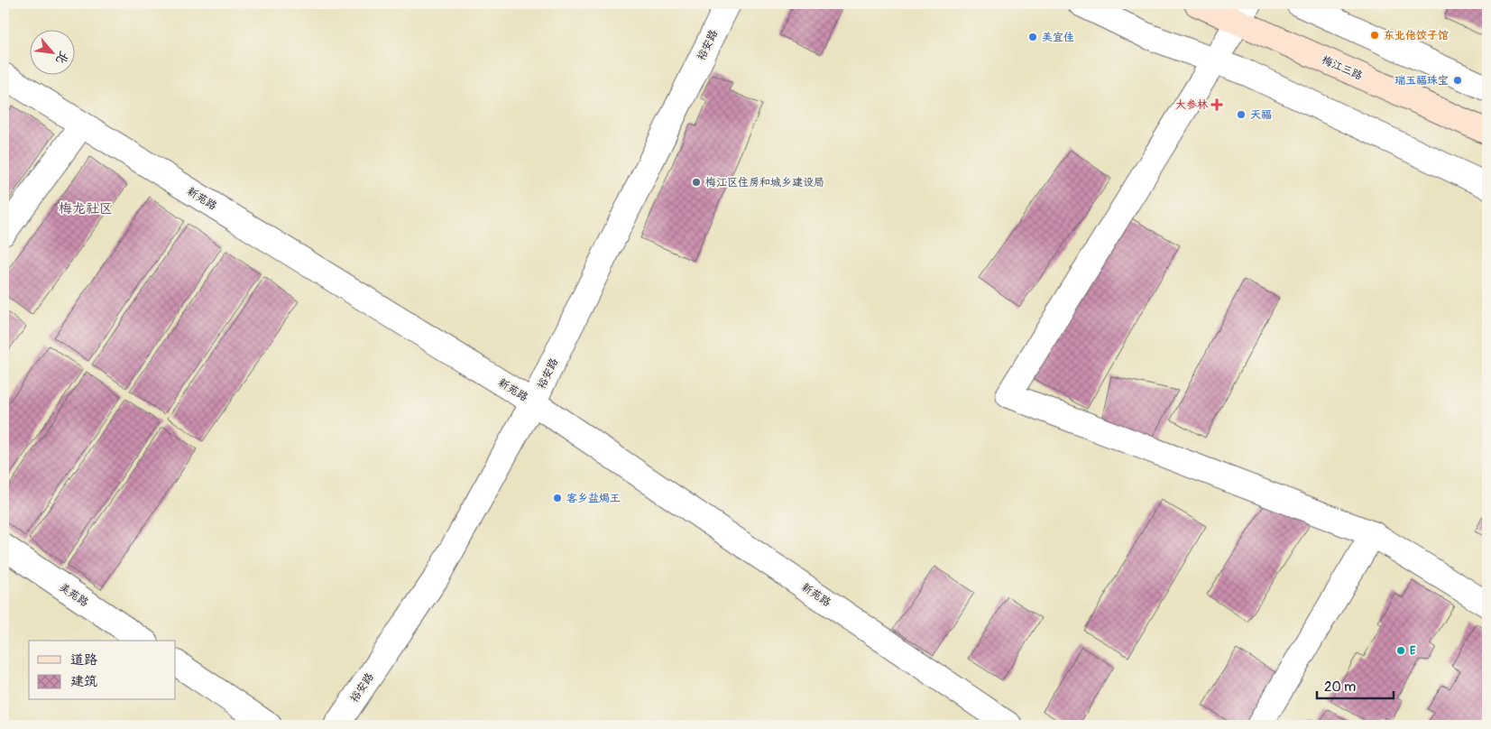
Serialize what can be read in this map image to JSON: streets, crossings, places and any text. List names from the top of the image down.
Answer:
{
  "streets": {
    "main road": ["梅江三路"],
    "street": ["裕安路", "新苑路", "美苑路"]
  },
  "crossings": [
    ["裕安路", "新苑路"]
  ],
  "districts": ["梅龙社区"],
  "places": {
    "other": [
      "东北佬饺子馆",
      "美宜佳",
      "瑞玉福珠宝",
      "天福",
      "梅江区住房和城乡建设局",
      "客乡盐焗王",
      "E"
    ],
    "health": ["大参林"]
  },
  "legend": ["道路", "建筑"],
  "scale_bar": "20 m",
  "north": "bottom right"
}
